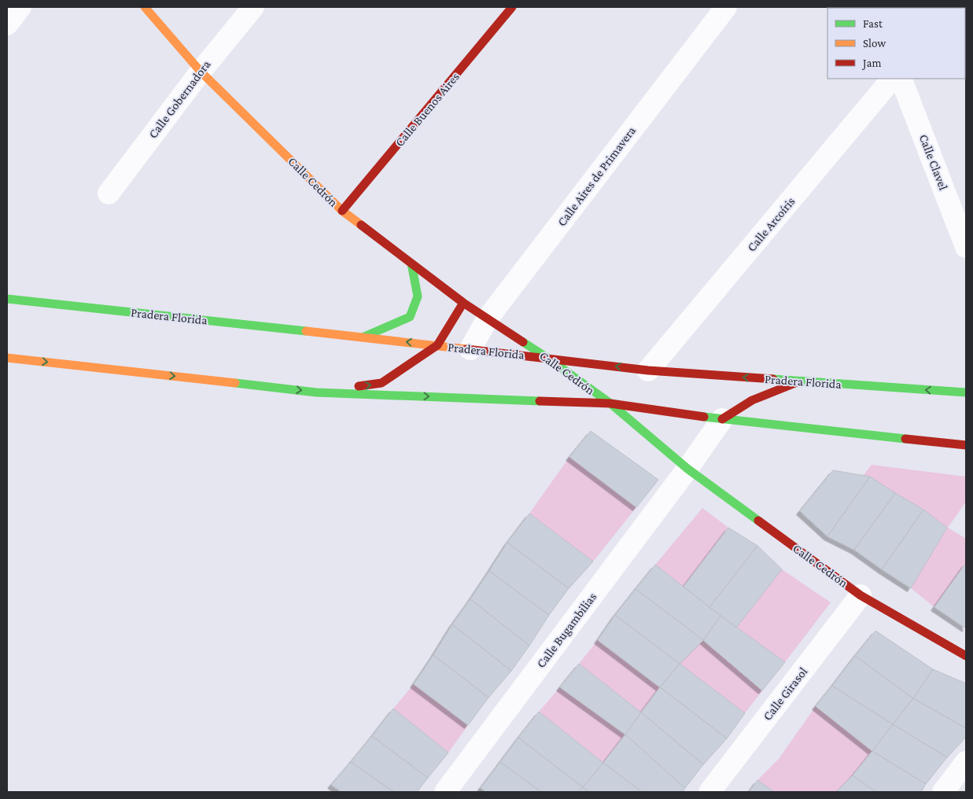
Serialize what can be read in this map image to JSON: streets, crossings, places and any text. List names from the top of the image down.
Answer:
{
  "streets": {
    "main road": ["Calle Buenos Aires", "Calle Cedrón", "Pradera Florida"],
    "street": [
      "Calle Gobernadora",
      "Calle Clavel",
      "Calle Aires de Primavera",
      "Calle Arcoíris",
      "Calle Bugambilias",
      "Calle Girasol"
    ]
  },
  "crossings": [
    ["Calle Gobernadora", "Calle Cedrón"],
    ["Calle Buenos Aires", "Calle Cedrón"],
    ["Calle Aires de Primavera", "Calle Cedrón"],
    ["Calle Aires de Primavera", "Pradera Florida"],
    ["Calle Cedrón", "Pradera Florida"],
    ["Calle Cedrón", "Calle Bugambilias"],
    ["Calle Cedrón", "Calle Girasol"],
    ["Calle Arcoíris", "Pradera Florida"]
  ],
  "legend": ["Fast", "Slow", "Jam"]
}
